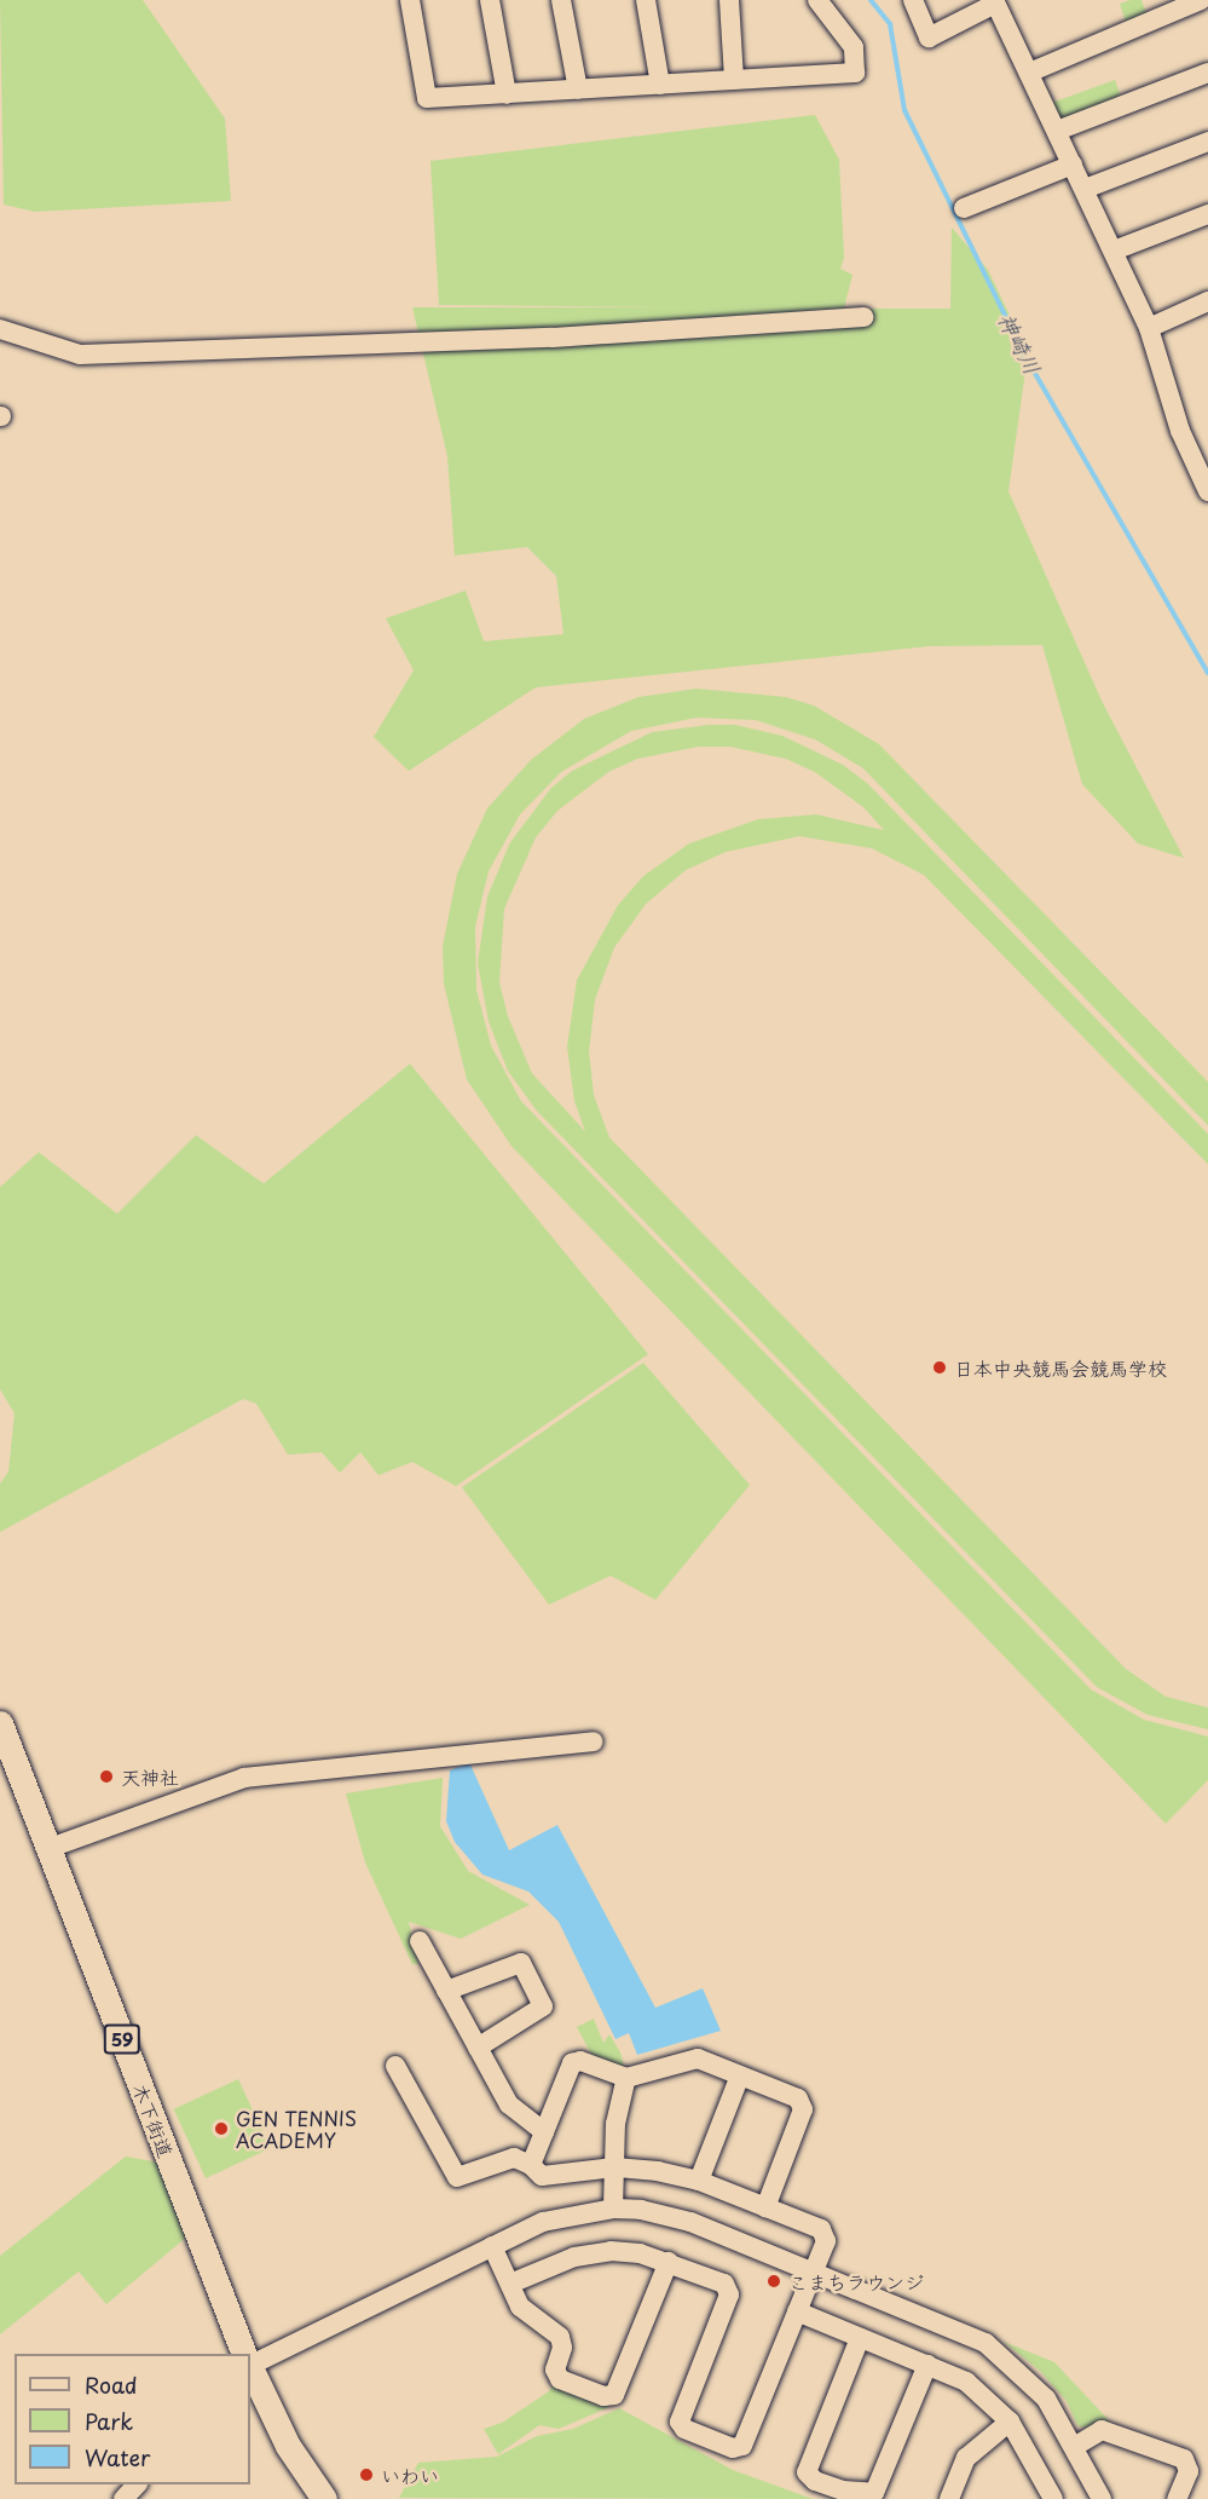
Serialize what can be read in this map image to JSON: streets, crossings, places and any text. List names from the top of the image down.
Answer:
{
  "streets": {
    "main road": ["59", "木下街道"]
  },
  "water": ["神崎川"],
  "places": [
    "日本中央競馬会競馬学校",
    "天神社",
    "GEN TENNIS ACADEMY",
    "こまちラウンジ",
    "いわい"
  ],
  "legend": ["Road", "Park", "Water"]
}
